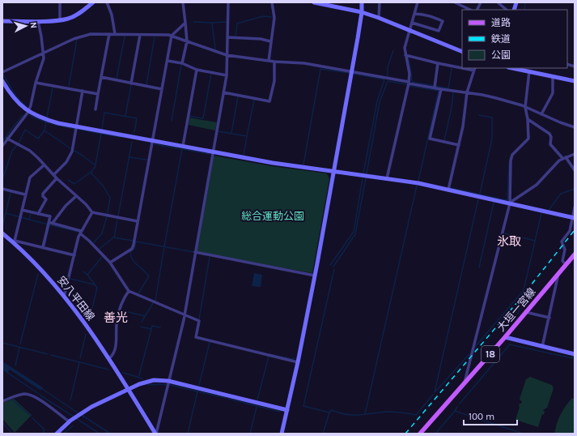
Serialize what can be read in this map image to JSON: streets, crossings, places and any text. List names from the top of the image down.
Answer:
{
  "streets": {
    "main road": ["大垣一宮線", "18"],
    "street": ["安八平田線"]
  },
  "districts": ["氷取", "善光"],
  "parks": ["総合運動公園"],
  "legend": ["道路", "鉄道", "公園"],
  "scale_bar": "100 m",
  "north": "right"
}
